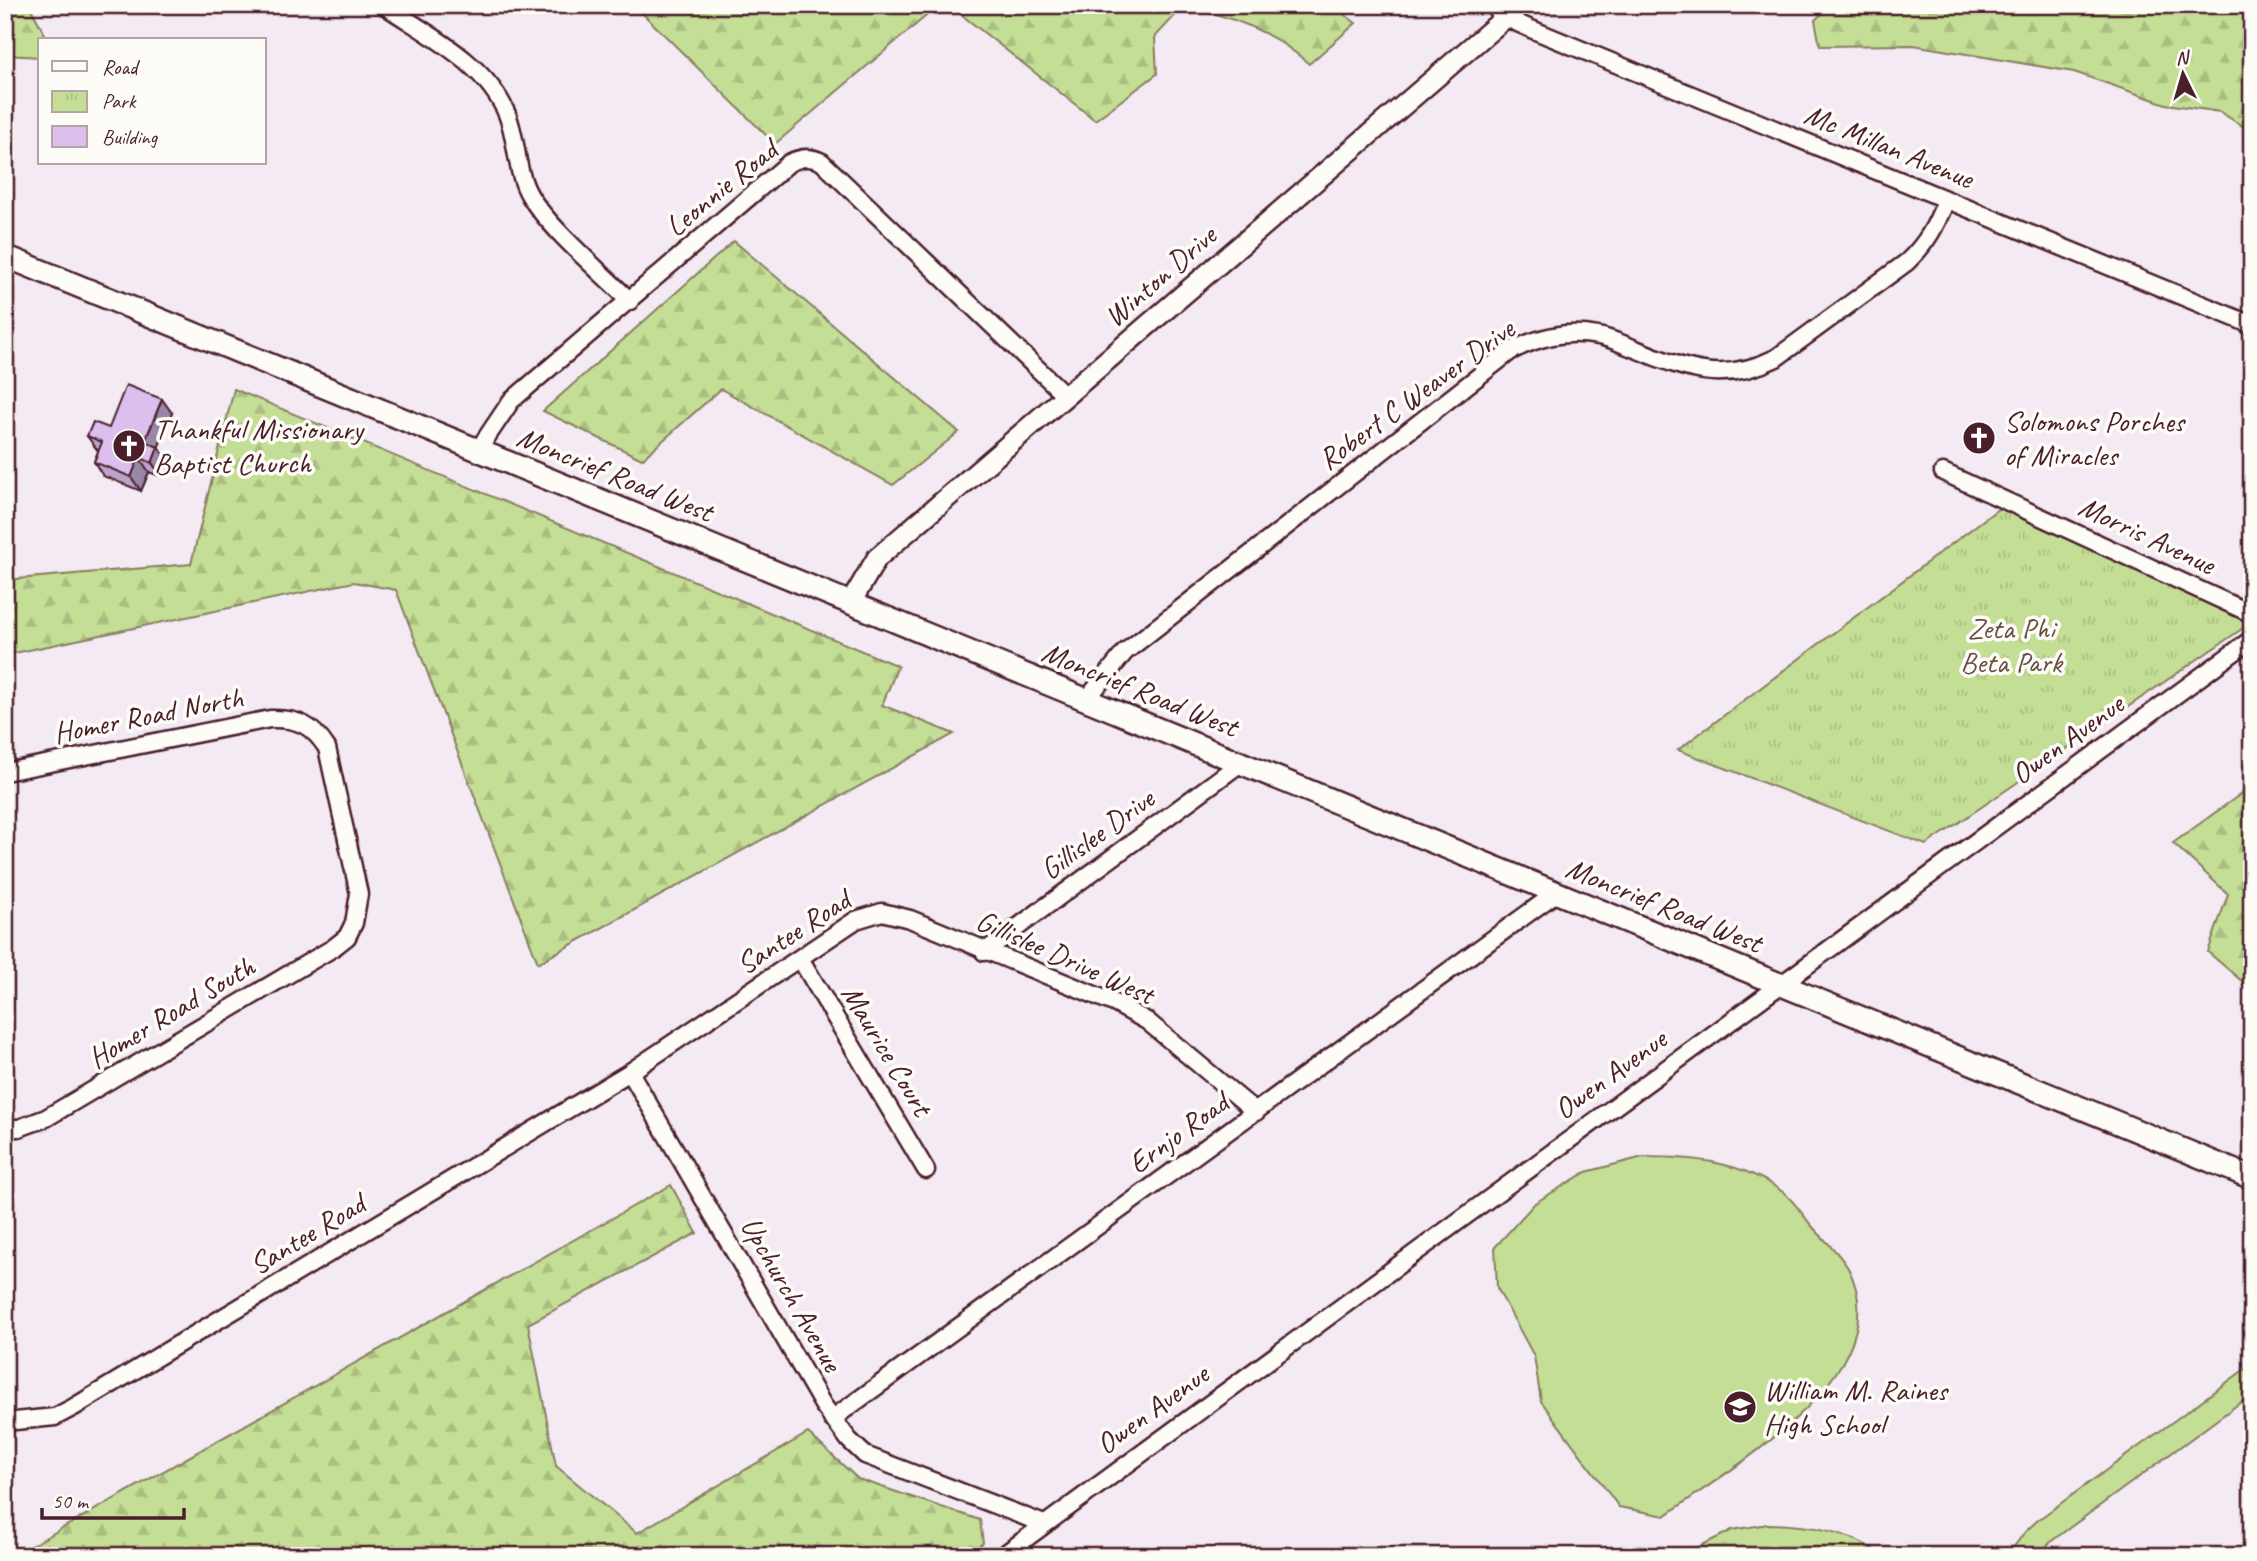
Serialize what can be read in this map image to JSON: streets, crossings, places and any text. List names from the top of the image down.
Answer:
{
  "streets": {
    "main road": ["Moncrief Road West"],
    "street": [
      "Mc Millan Avenue",
      "Leonnie Road",
      "Winton Drive",
      "Robert C Weaver Drive",
      "Morris Avenue",
      "Homer Road North",
      "Owen Avenue",
      "Gillislee Drive",
      "Santee Road",
      "Gillislee Drive West",
      "Homer Road South",
      "Maurice Court",
      "Ernjo Road",
      "Upchurch Avenue"
    ]
  },
  "crossings": [
    ["Mc Millan Avenue", "Winton Drive"],
    ["Mc Millan Avenue", "Robert C Weaver Drive"],
    ["Leonnie Road", "Winton Drive"],
    ["Leonnie Road", "Moncrief Road West"],
    ["Winton Drive", "Moncrief Road West"],
    ["Robert C Weaver Drive", "Moncrief Road West"],
    ["Moncrief Road West", "Owen Avenue"],
    ["Moncrief Road West", "Gillislee Drive"],
    ["Moncrief Road West", "Ernjo Road"],
    ["Homer Road North", "Homer Road South"],
    ["Owen Avenue", "Upchurch Avenue"],
    ["Gillislee Drive", "Gillislee Drive West"],
    ["Santee Road", "Gillislee Drive West"],
    ["Santee Road", "Maurice Court"],
    ["Santee Road", "Upchurch Avenue"],
    ["Gillislee Drive West", "Ernjo Road"],
    ["Ernjo Road", "Upchurch Avenue"]
  ],
  "parks": ["Zeta Phi Beta Park"],
  "places": {
    "church": ["Solomons Porches of Miracles", "Thankful Missionary Baptist Church"],
    "school or university": ["William M. Raines High School"]
  },
  "legend": ["Road", "Park", "Building"],
  "scale_bar": "50 m",
  "north": "top"
}
